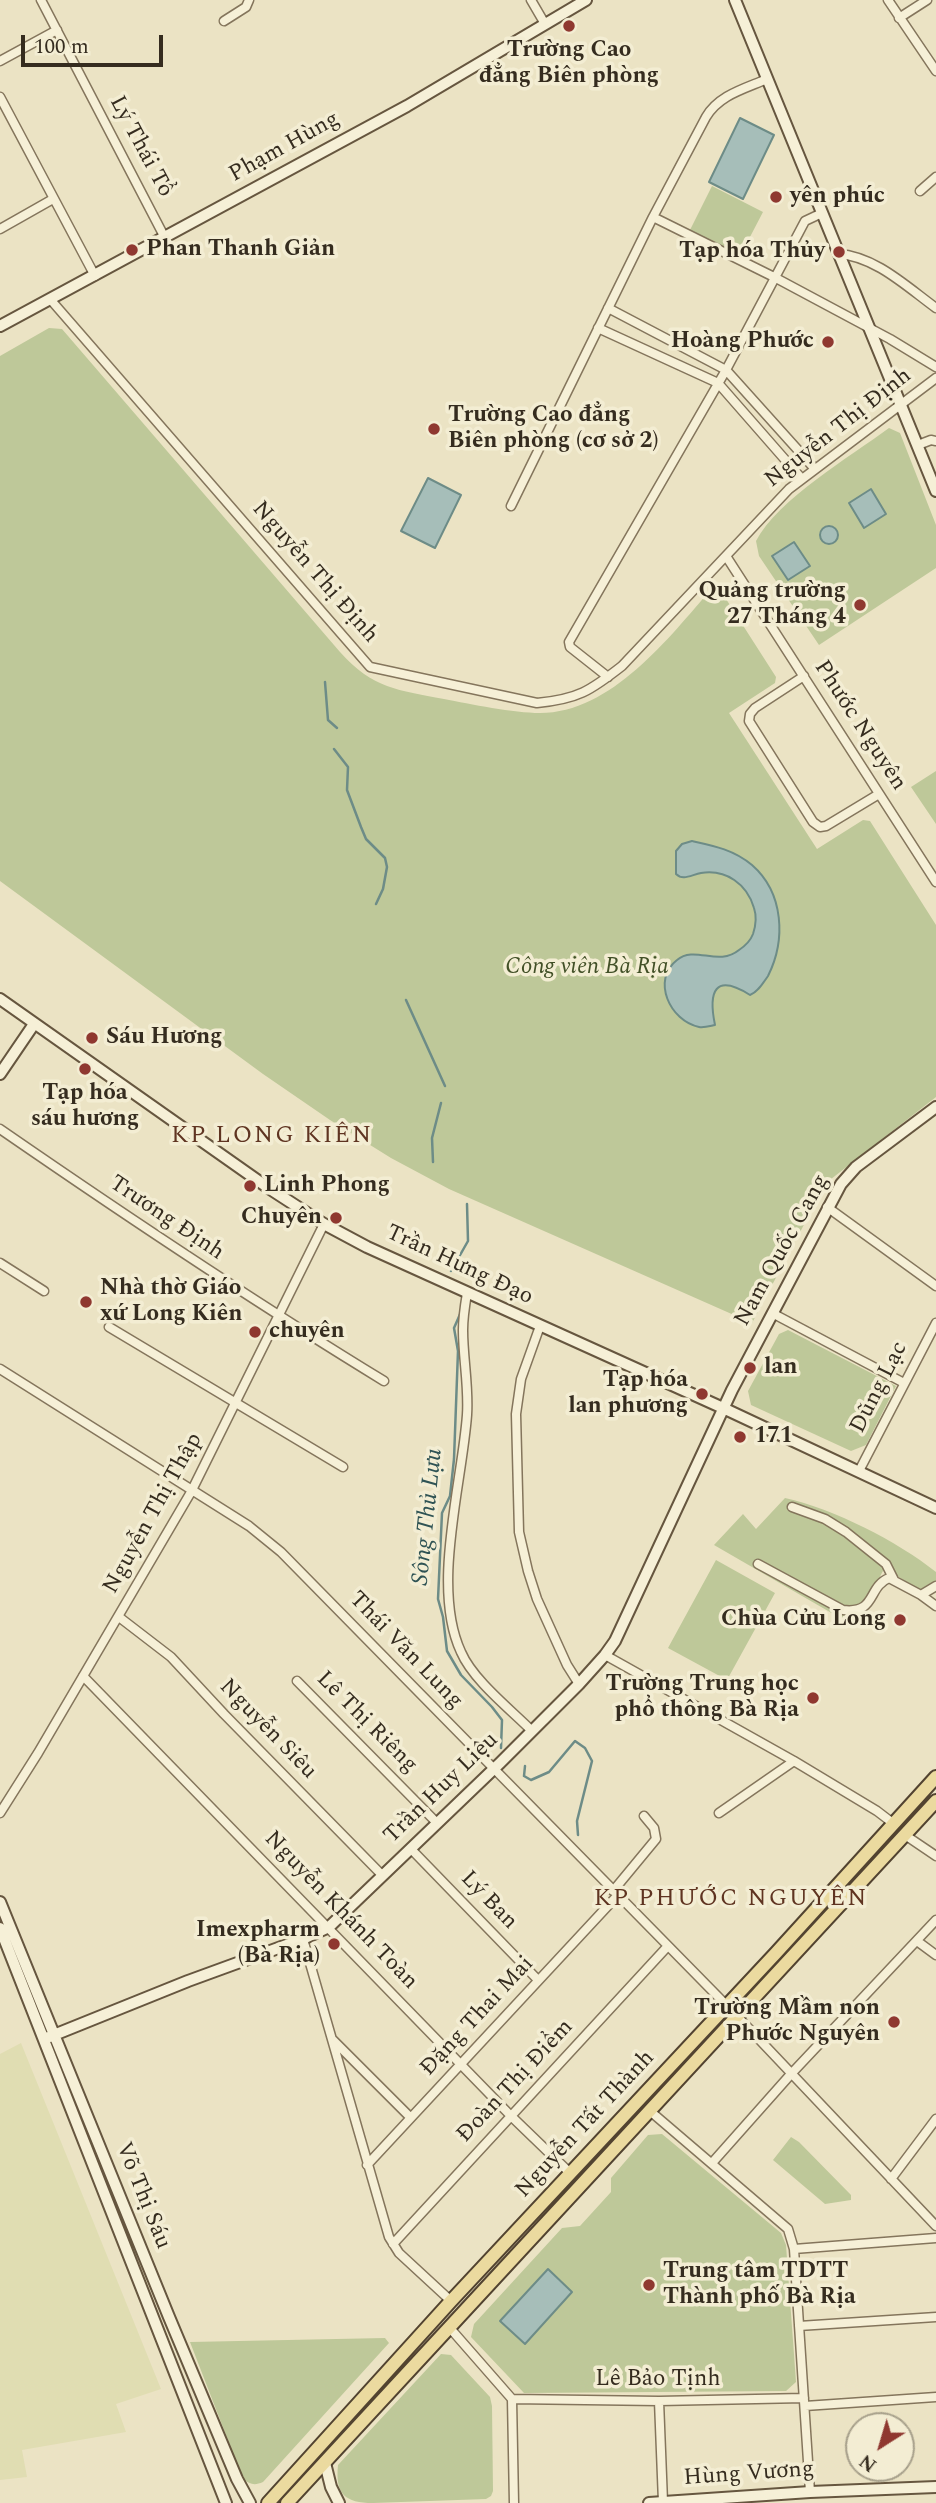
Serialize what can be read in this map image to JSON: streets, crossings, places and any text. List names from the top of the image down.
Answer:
{
  "streets": {
    "main road": ["Nguyễn Tất Thành"],
    "street": [
      "Lý Thái Tổ",
      "Phạm Hùng",
      "Nguyễn Thị Định",
      "Phước Nguyên",
      "Trương Định",
      "Nam Quốc Cang",
      "Trần Hưng Đạo",
      "Dũng Lạc",
      "Nguyễn Thị Thập",
      "Thái Văn Lung",
      "Lê Thị Riêng",
      "Nguyễn Siêu",
      "Trần Huy Liệu",
      "Lý Ban",
      "Nguyễn Khánh Toàn",
      "Đặng Thai Mai",
      "Đoàn Thị Điểm",
      "Võ Thị Sáu",
      "Lê Bảo Tịnh",
      "Hùng Vương"
    ]
  },
  "crossings": [
    ["Lý Thái Tổ", "Phạm Hùng"],
    ["Phạm Hùng", "Nguyễn Thị Định"],
    ["Nguyễn Thị Định", "Phước Nguyên"],
    ["Trương Định", "Nguyễn Thị Thập"],
    ["Nam Quốc Cang", "Trần Hưng Đạo"],
    ["Nam Quốc Cang", "Trần Huy Liệu"],
    ["Trần Hưng Đạo", "Dũng Lạc"],
    ["Trần Hưng Đạo", "Nguyễn Thị Thập"],
    ["Trần Hưng Đạo", "Trần Huy Liệu"],
    ["Nguyễn Thị Thập", "Thái Văn Lung"],
    ["Nguyễn Thị Thập", "Nguyễn Siêu"],
    ["Nguyễn Thị Thập", "Nguyễn Khánh Toàn"],
    ["Thái Văn Lung", "Trần Huy Liệu"],
    ["Thái Văn Lung", "Đặng Thai Mai"],
    ["Thái Văn Lung", "Đoàn Thị Điểm"],
    ["Thái Văn Lung", "Nguyễn Tất Thành"],
    ["Lê Thị Riêng", "Trần Huy Liệu"],
    ["Nguyễn Siêu", "Trần Huy Liệu"],
    ["Trần Huy Liệu", "Lý Ban"],
    ["Trần Huy Liệu", "Nguyễn Khánh Toàn"],
    ["Trần Huy Liệu", "Võ Thị Sáu"],
    ["Lý Ban", "Đặng Thai Mai"],
    ["Nguyễn Khánh Toàn", "Đặng Thai Mai"],
    ["Nguyễn Khánh Toàn", "Đoàn Thị Điểm"],
    ["Nguyễn Khánh Toàn", "Nguyễn Tất Thành"]
  ],
  "districts": ["KP LONG KIÊN", "KP PHƯỚC NGUYÊN"],
  "water": ["Sông Thủ Lựu"],
  "parks": ["Công viên Bà Rịa"],
  "places": [
    "Trường Cao đẳng Biên phòng",
    "yên phúc",
    "Phan Thanh Giản",
    "Tạp hóa Thủy",
    "Hoàng Phước",
    "Trường Cao đẳng Biên phòng (cơ sở 2)",
    "Quảng trường 27 Tháng 4",
    "Sáu Hương",
    "Tạp hóa sáu hương",
    "Linh Phong",
    "Chuyên",
    "Nhà thờ Giáo xứ Long Kiên",
    "chuyên",
    "lan",
    "Tạp hóa lan phương",
    "171",
    "Chùa Cửu Long",
    "Trường Trung học phổ thông Bà Rịa",
    "Imexpharm (Bà Rịa)",
    "Trường Mầm non Phước Nguyên",
    "Trung tâm TDTT Thành phố Bà Rịa"
  ],
  "scale_bar": "100 m",
  "north": "bottom left"
}
